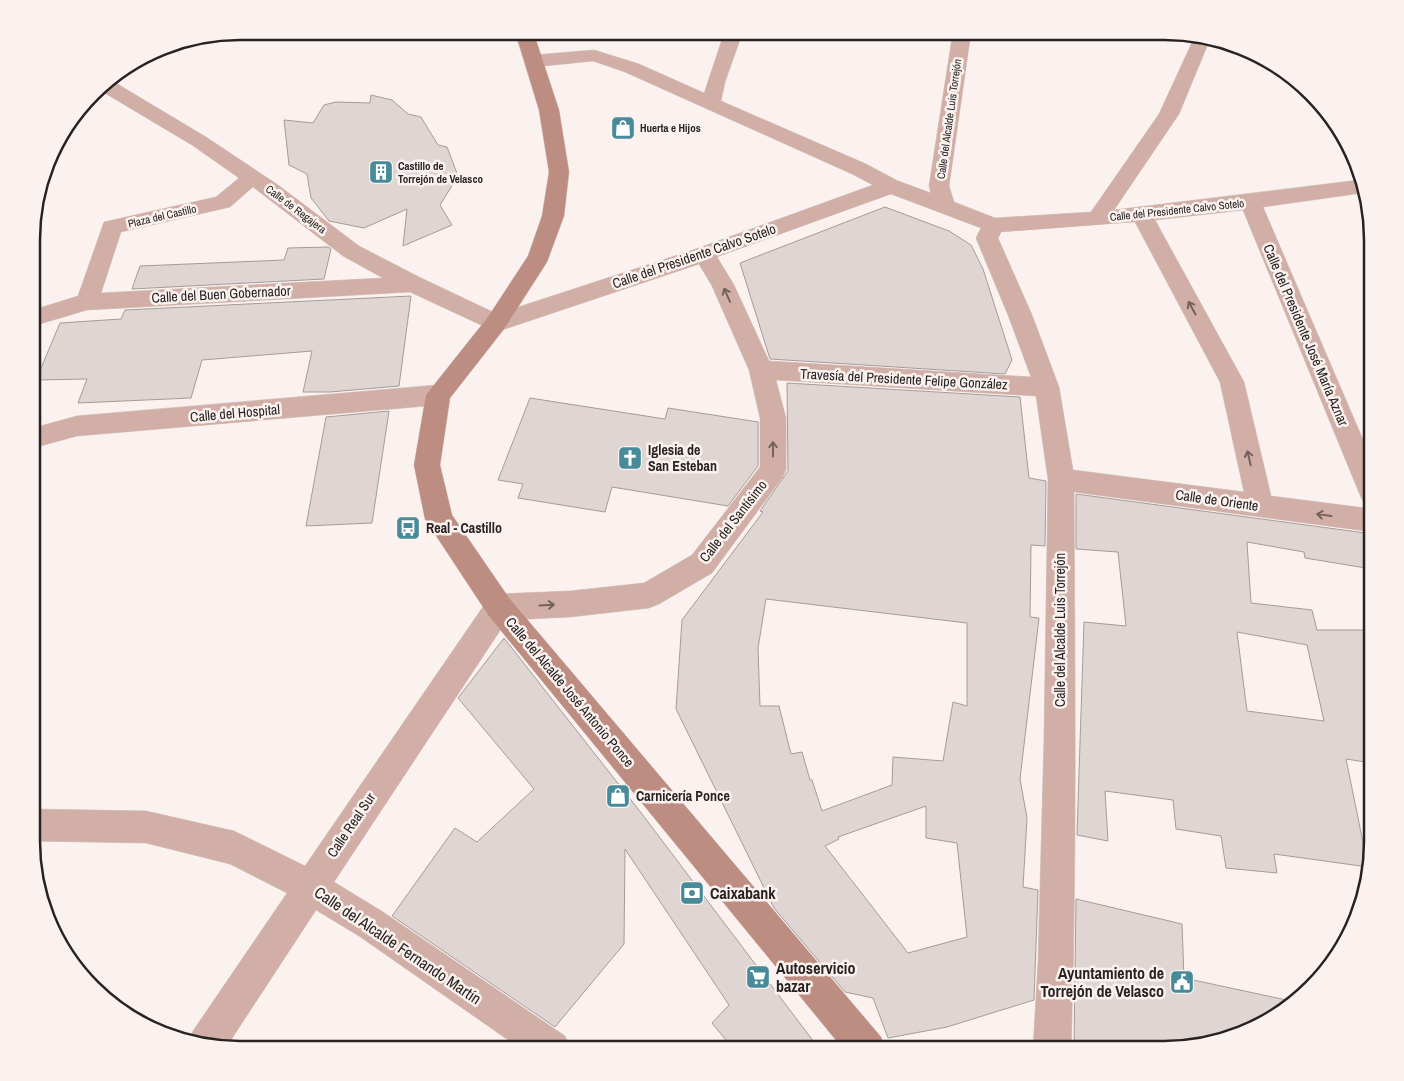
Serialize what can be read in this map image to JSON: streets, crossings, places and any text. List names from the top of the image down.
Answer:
{
  "streets": {
    "street": [
      "Calle del Alcalde Luis Torrejón",
      "Calle de Regajera",
      "Calle del Presidente Calvo Sotelo",
      "Plaza del Castillo",
      "Calle del Buen Gobernador",
      "Calle del Presidente José María Aznar",
      "Travesía del Presidente Felipe González",
      "Calle del Hospital",
      "Calle de Oriente",
      "Calle del Santísimo",
      "Calle del Alcalde José Antonio Ponce",
      "Calle Real Sur",
      "Calle del Alcalde Fernando Martín"
    ]
  },
  "crossings": [
    ["Calle del Alcalde Luis Torrejón", "Calle del Presidente Calvo Sotelo"],
    ["Calle del Alcalde Luis Torrejón", "Travesía del Presidente Felipe González"],
    ["Calle del Alcalde Luis Torrejón", "Calle de Oriente"],
    ["Calle de Regajera", "Calle del Presidente Calvo Sotelo"],
    ["Calle de Regajera", "Plaza del Castillo"],
    ["Calle de Regajera", "Calle del Buen Gobernador"],
    ["Calle de Regajera", "Calle del Alcalde José Antonio Ponce"],
    ["Calle del Presidente Calvo Sotelo", "Calle del Presidente José María Aznar"],
    ["Calle del Presidente Calvo Sotelo", "Calle del Santísimo"],
    ["Calle del Presidente Calvo Sotelo", "Calle del Alcalde José Antonio Ponce"],
    ["Plaza del Castillo", "Calle del Buen Gobernador"],
    ["Travesía del Presidente Felipe González", "Calle del Santísimo"],
    ["Calle del Hospital", "Calle del Alcalde José Antonio Ponce"],
    ["Calle del Santísimo", "Calle del Alcalde José Antonio Ponce"],
    ["Calle del Santísimo", "Calle Real Sur"],
    ["Calle del Alcalde José Antonio Ponce", "Calle Real Sur"],
    ["Calle Real Sur", "Calle del Alcalde Fernando Martín"]
  ],
  "places": {
    "shop": ["Huerta e Hijos", "Carnicería Ponce"],
    "building": ["Castillo de Torrejón de Velasco"],
    "church": ["Iglesia de San Esteban"],
    "bus stop": ["Real - Castillo"],
    "bank": ["Caixabank"],
    "supermarket": ["Autoservicio bazar"],
    "public building": ["Ayuntamiento de Torrejón de Velasco"]
  }
}
